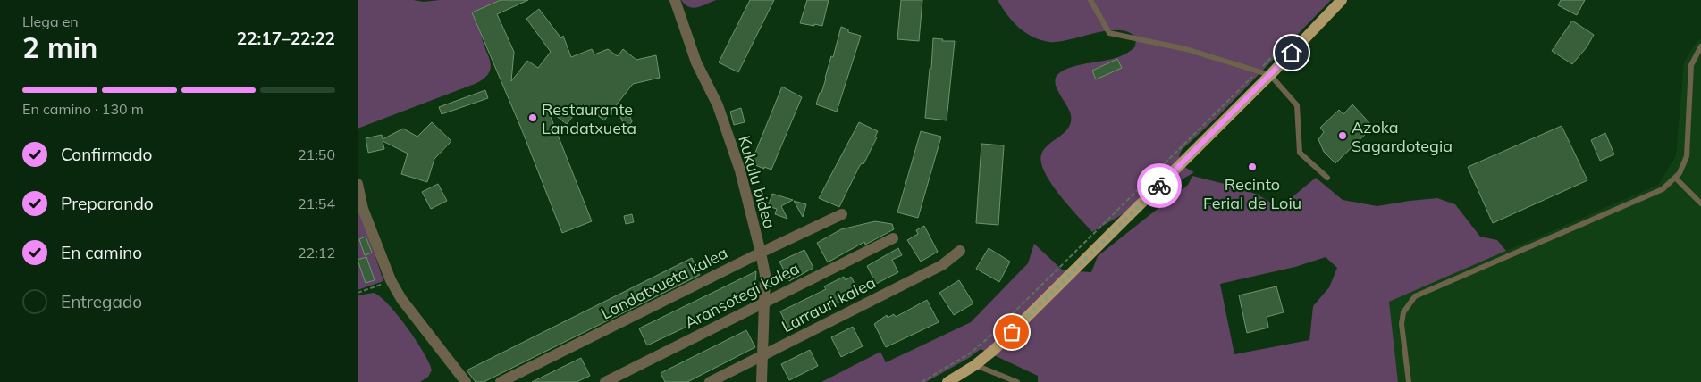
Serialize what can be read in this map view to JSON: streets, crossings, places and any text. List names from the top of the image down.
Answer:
{
  "streets": {
    "street": [
      "Kukulu bidea",
      "Landatxueta kalea",
      "Aransotegi kalea",
      "Larrauri kalea"
    ]
  },
  "crossings": [
    ["Kukulu bidea", "Landatxueta kalea"],
    ["Kukulu bidea", "Aransotegi kalea"],
    ["Kukulu bidea", "Larrauri kalea"]
  ],
  "places": ["Restaurante Landatxueta", "Azoka Sagardotegia", "Recinto Ferial de Loiu"],
  "page": {
    "heading": ["2 min", "Llega en", "22:17–22:22"],
    "bar": "En camino · 130 m",
    "list": [
      ["Confirmado", "21:50"],
      ["Preparando", "21:54"],
      ["En camino", "22:12"],
      "Entregado"
    ]
  }
}
